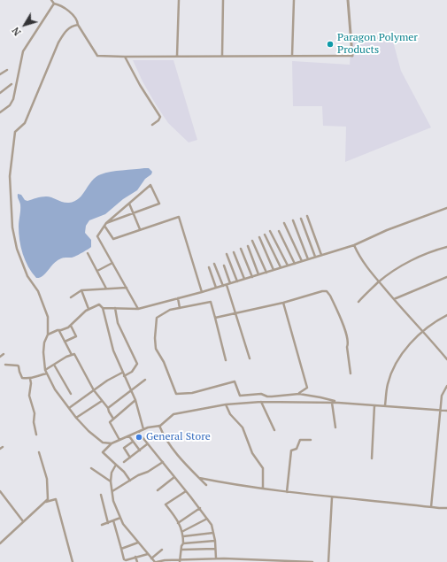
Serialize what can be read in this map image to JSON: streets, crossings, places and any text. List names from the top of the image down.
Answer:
{
  "places": ["Paragon Polymer Products", "General Store"],
  "north": "bottom left"
}
